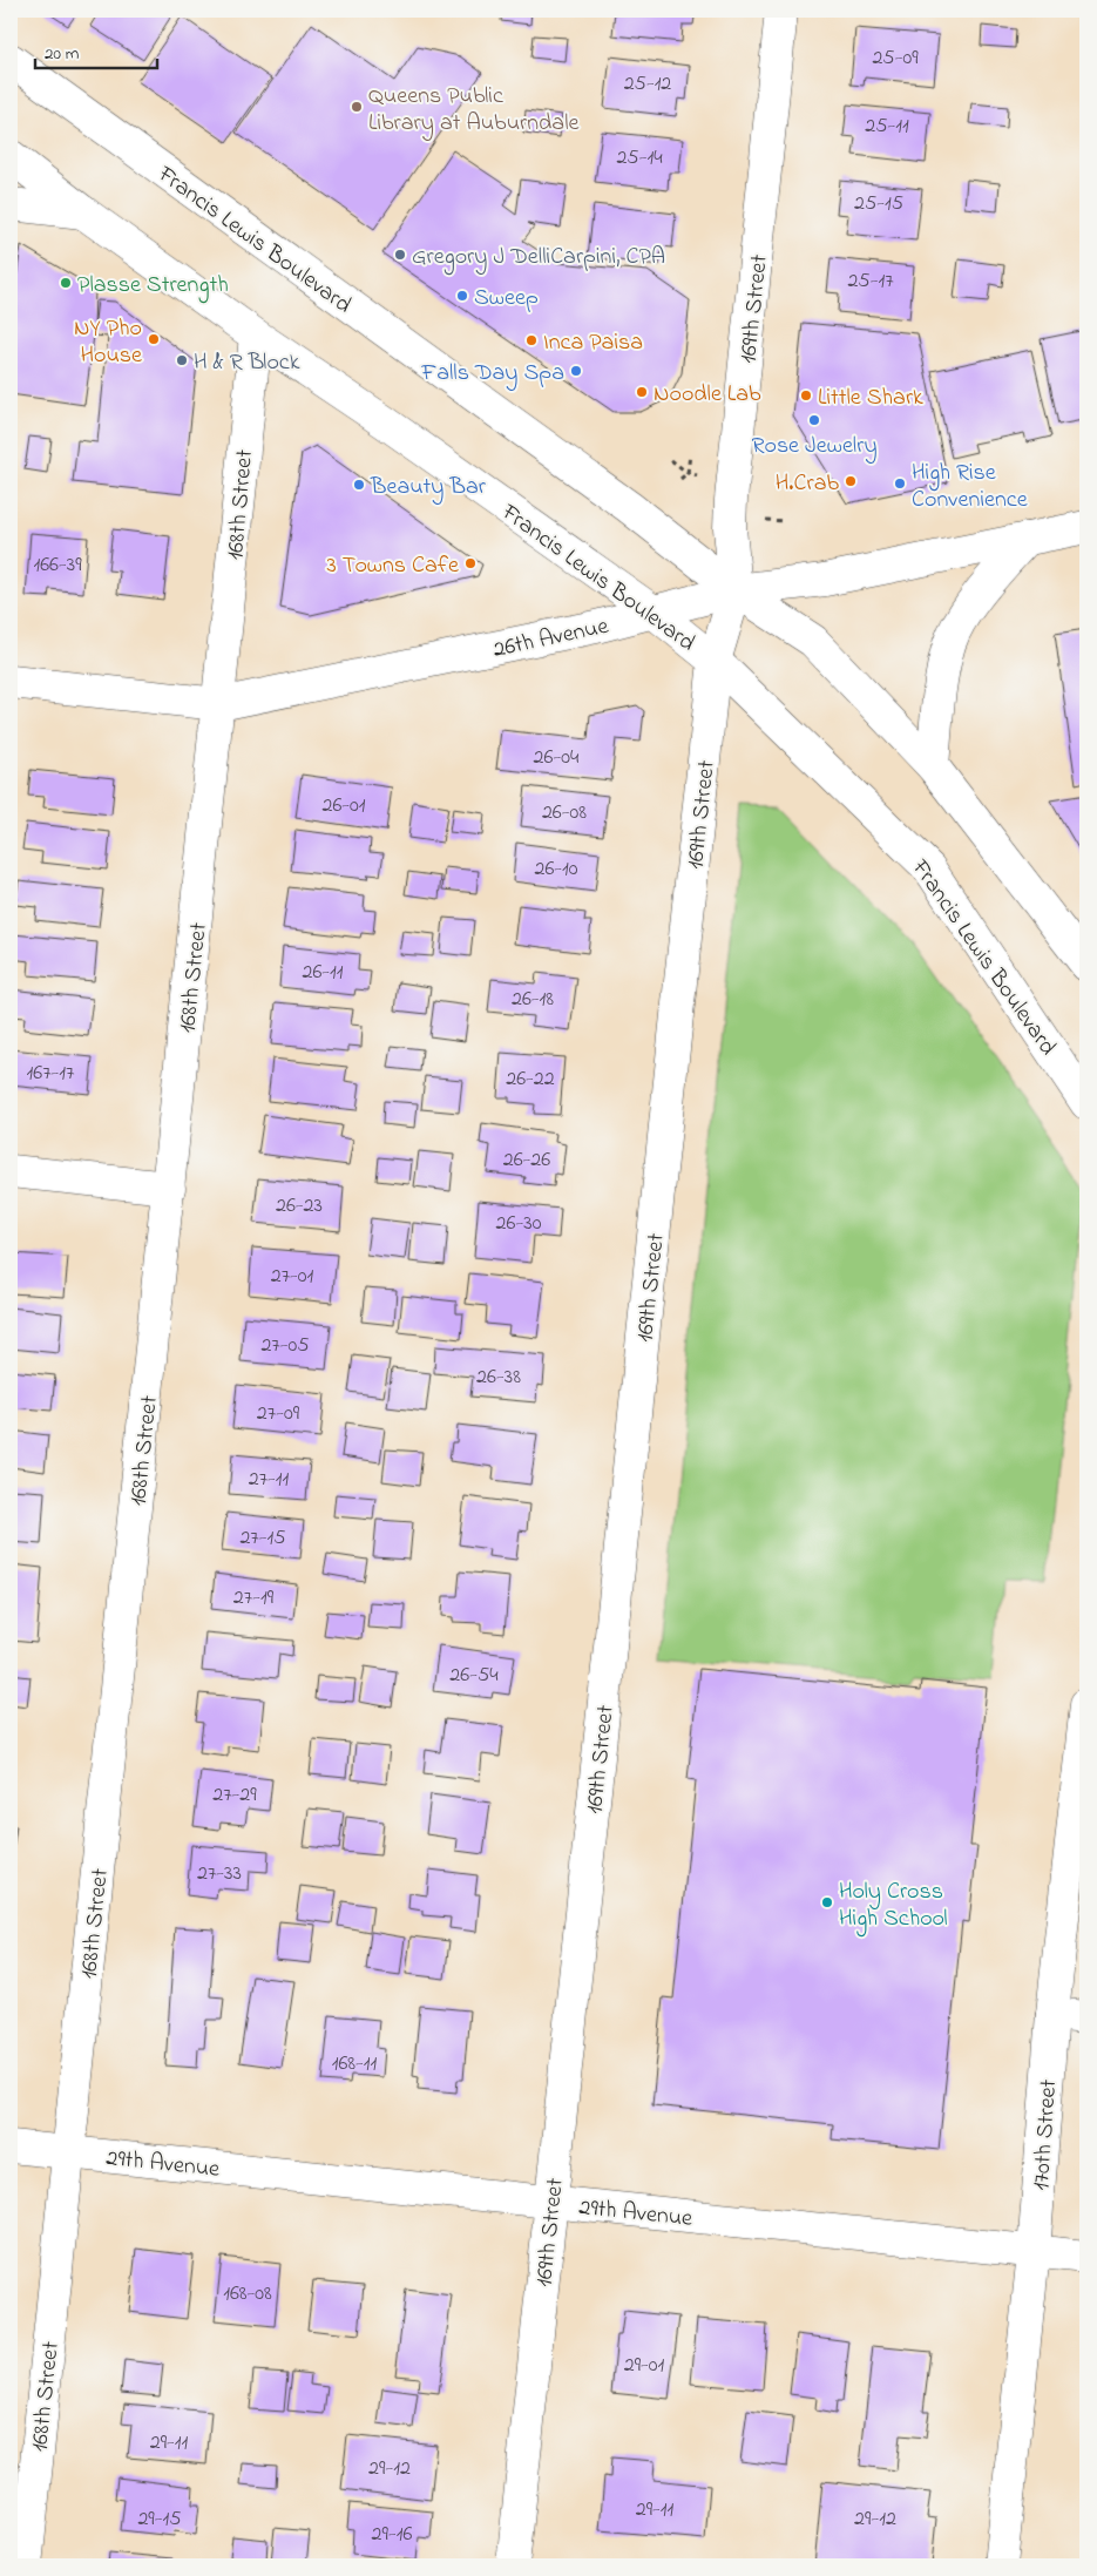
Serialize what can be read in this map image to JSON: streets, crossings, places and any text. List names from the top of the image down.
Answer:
{
  "streets": {
    "street": [
      "Francis Lewis Boulevard",
      "169th Street",
      "168th Street",
      "26th Avenue",
      "170th Street",
      "29th Avenue"
    ]
  },
  "crossings": [
    ["Francis Lewis Boulevard", "169th Street"],
    ["Francis Lewis Boulevard", "168th Street"],
    ["Francis Lewis Boulevard", "26th Avenue"],
    ["169th Street", "26th Avenue"],
    ["169th Street", "29th Avenue"],
    ["168th Street", "26th Avenue"],
    ["168th Street", "29th Avenue"],
    ["170th Street", "29th Avenue"]
  ],
  "places": [
    "Queens Public Library at Auburndale",
    "Gregory J DelliCarpini, CPA",
    "Plasse Strength",
    "Sweep",
    "NY Pho House",
    "Inca Paisa",
    "H & R Block",
    "Falls Day Spa",
    "Noodle Lab",
    "Little Shark",
    "Rose Jewelry",
    "H.Crab",
    "High Rise Convenience",
    "Beauty Bar",
    "3 Towns Cafe",
    "Holy Cross High School"
  ],
  "house_numbers": [
    "25-09",
    "25-12",
    "25-11",
    "25-14",
    "25-15",
    "25-17",
    "166-39",
    "26-04",
    "26-01",
    "26-08",
    "26-10",
    "26-11",
    "26-18",
    "167-17",
    "26-22",
    "26-26",
    "26-23",
    "26-30",
    "27-01",
    "27-05",
    "26-38",
    "27-09",
    "27-11",
    "27-15",
    "27-19",
    "26-54",
    "27-29",
    "27-33",
    "168-11",
    "168-08",
    "29-01",
    "29-11",
    "29-12",
    "29-11",
    "29-15",
    "29-12",
    "29-16"
  ],
  "scale_bar": "20 m"
}
